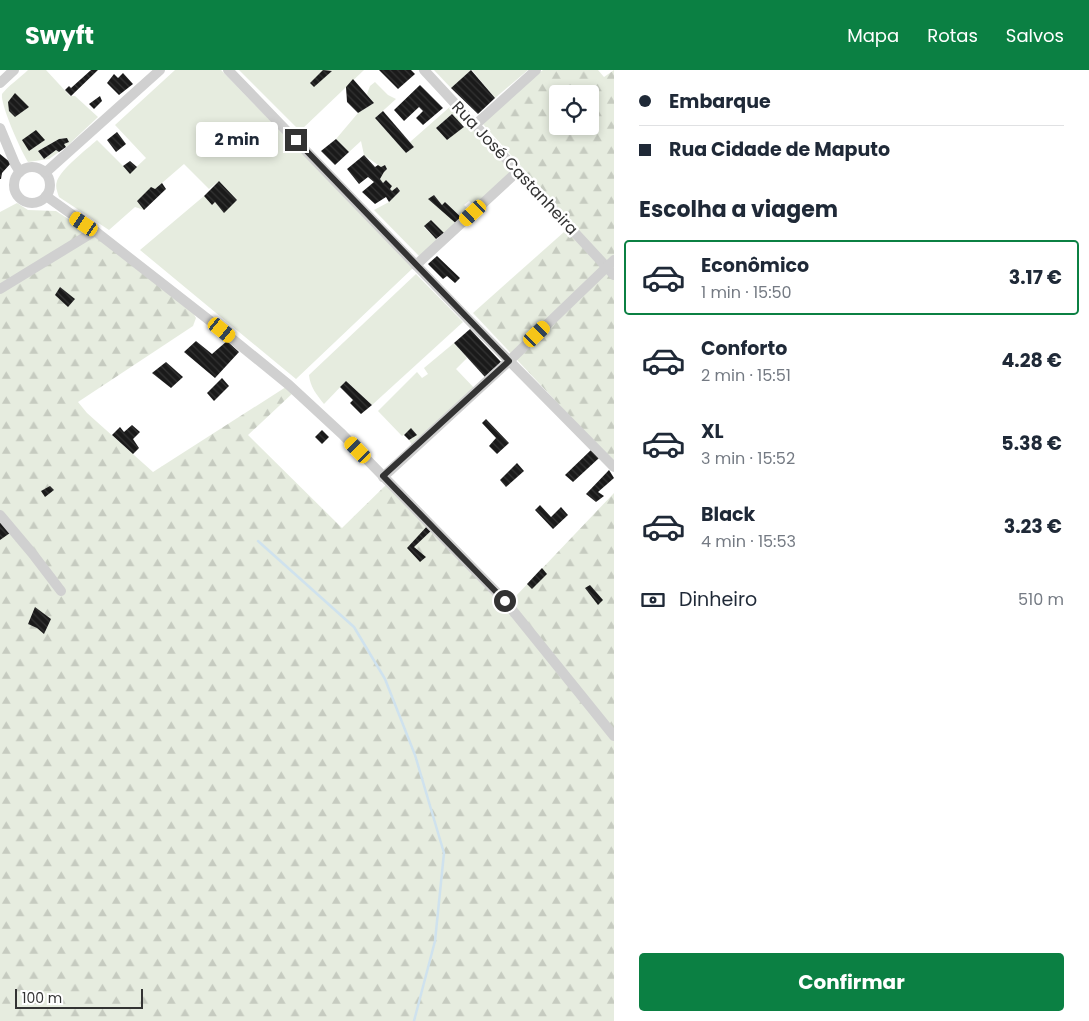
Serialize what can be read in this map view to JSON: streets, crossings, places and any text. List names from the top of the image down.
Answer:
{
  "streets": {
    "street": ["Rua José Castanheira"]
  },
  "scale_bar": "100 m",
  "page": {
    "header": "Swyft",
    "nav": ["Mapa", "Rotas", "Salvos"],
    "banner": ["Embarque", "Rua Cidade de Maputo"],
    "bubble": "2 min",
    "heading": "Escolha a viagem",
    "list": [
      {
        "name": "Econômico",
        "note": "1 min · 15:50",
        "value": "3.17 €"
      },
      {
        "name": "Conforto",
        "note": "2 min · 15:51",
        "value": "4.28 €"
      },
      {
        "name": "XL",
        "note": "3 min · 15:52",
        "value": "5.38 €"
      },
      {
        "name": "Black",
        "note": "4 min · 15:53",
        "value": "3.23 €"
      }
    ],
    "pay": ["Dinheiro", "510 m"],
    "buttons": "Confirmar",
    "scale": "100 m"
  }
}
